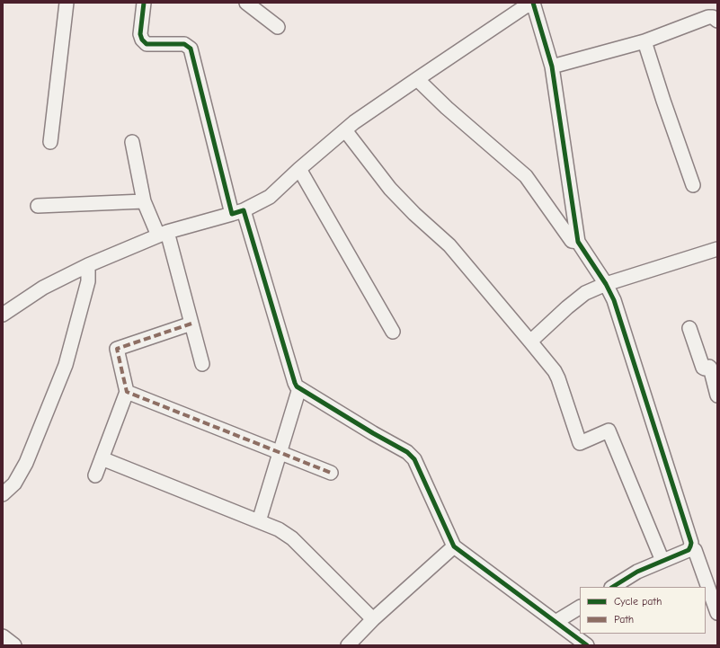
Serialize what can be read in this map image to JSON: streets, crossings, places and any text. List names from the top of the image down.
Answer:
{
  "legend": ["Cycle path", "Path"]
}
